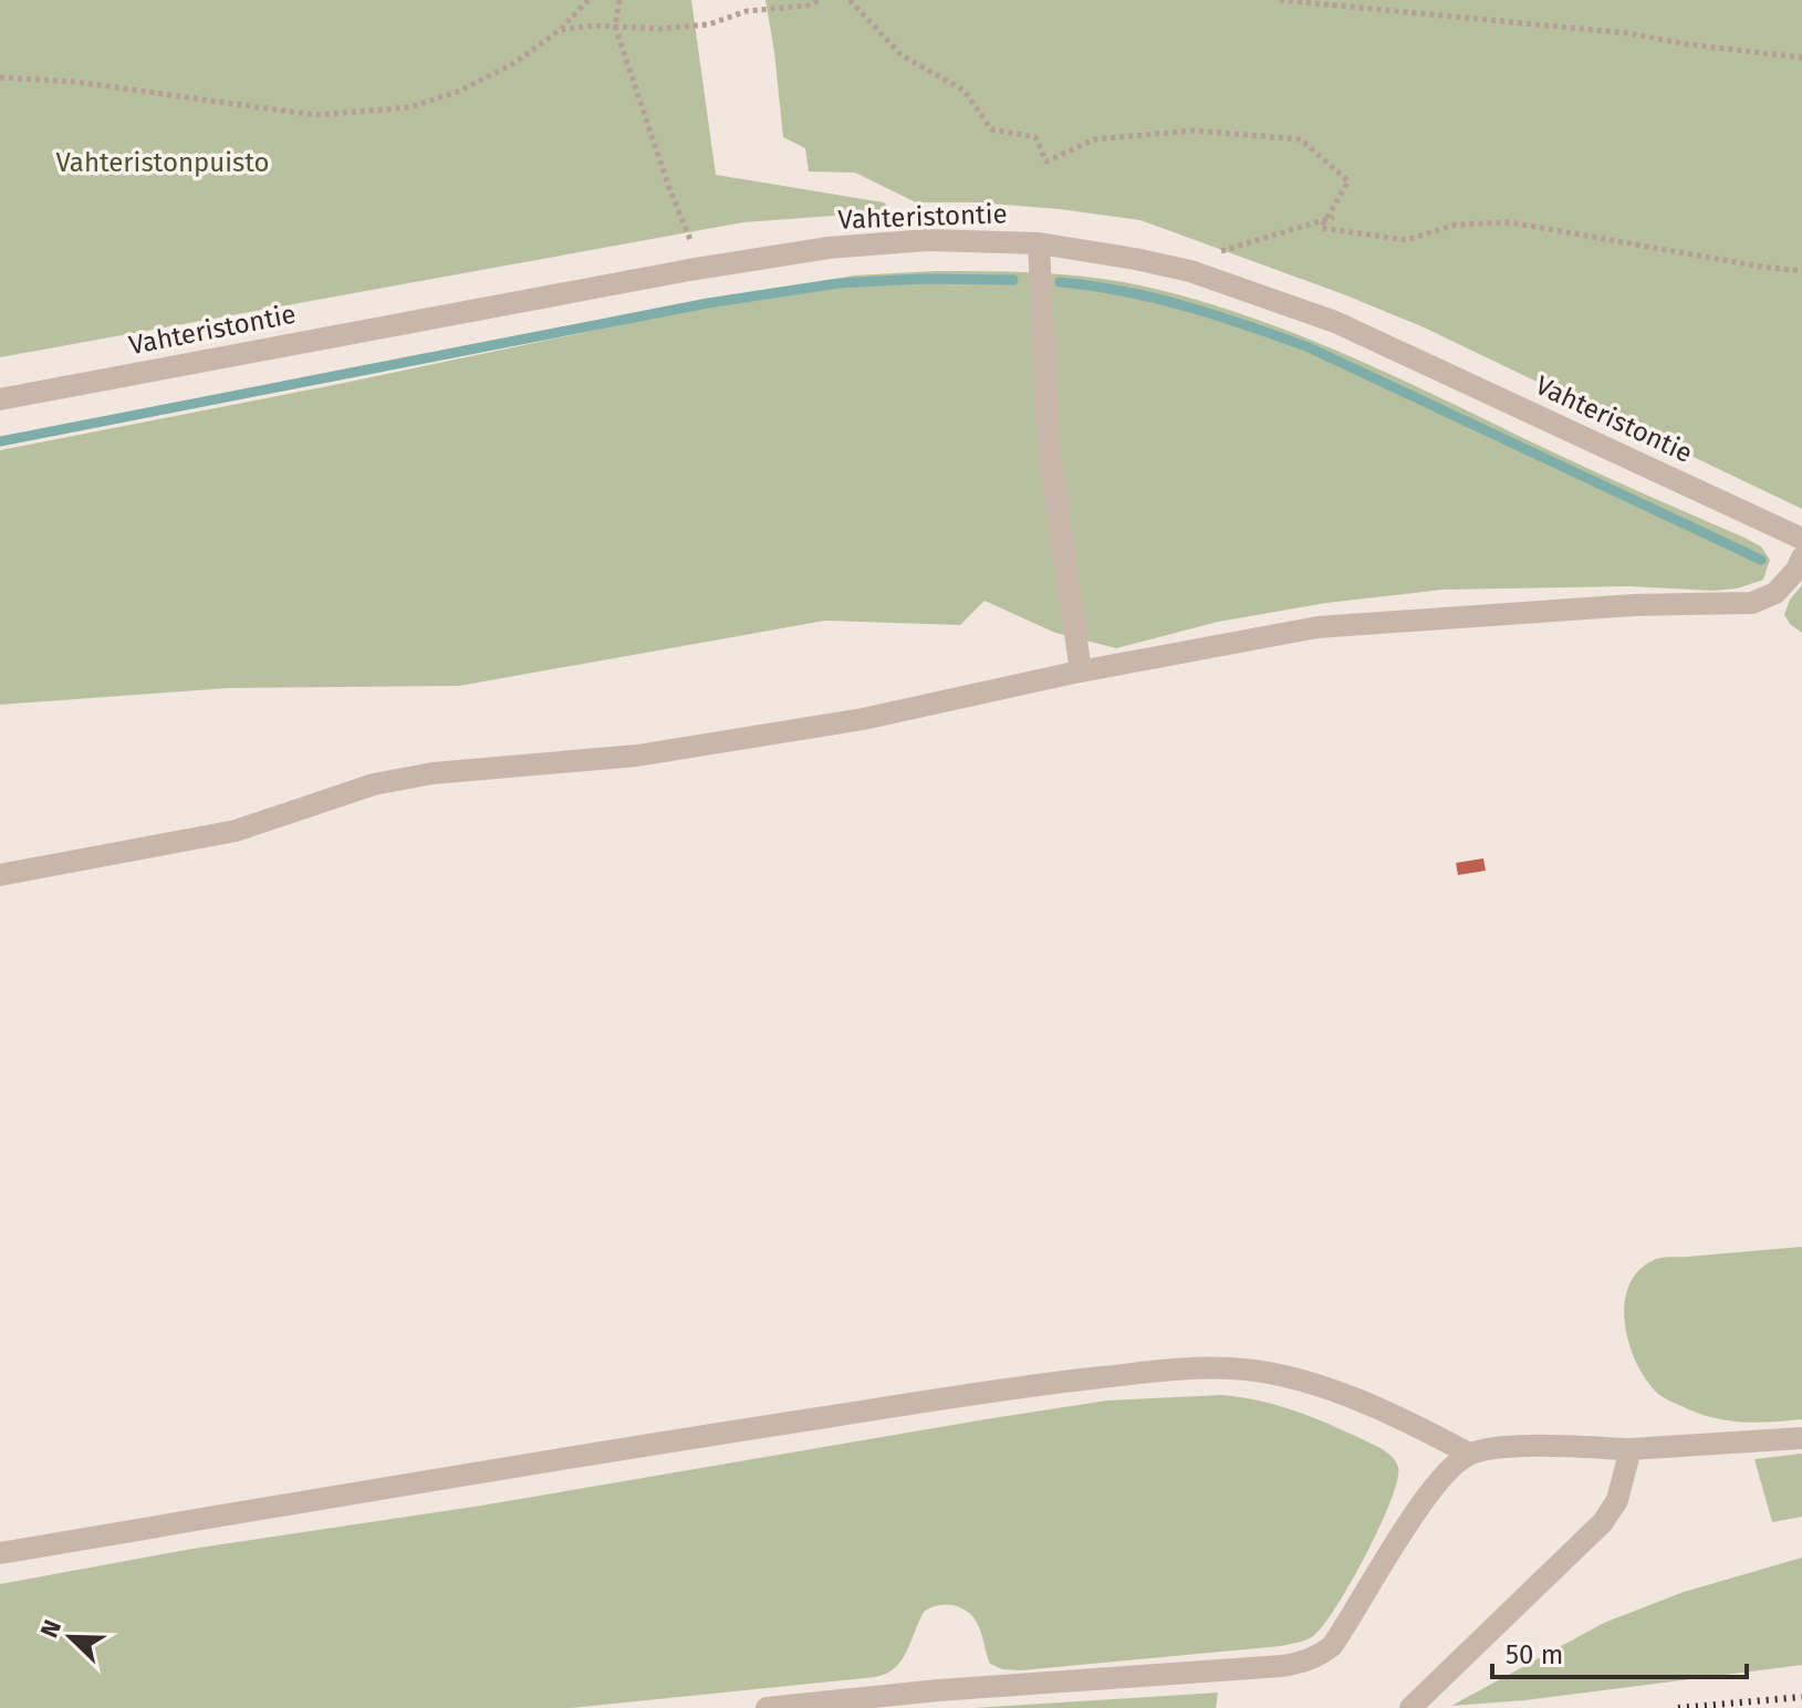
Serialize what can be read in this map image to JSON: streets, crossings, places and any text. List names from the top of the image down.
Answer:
{
  "streets": {
    "street": ["Vahteristontie"]
  },
  "parks": ["Vahteristonpuisto"],
  "scale_bar": "50 m",
  "north": "top left"
}
